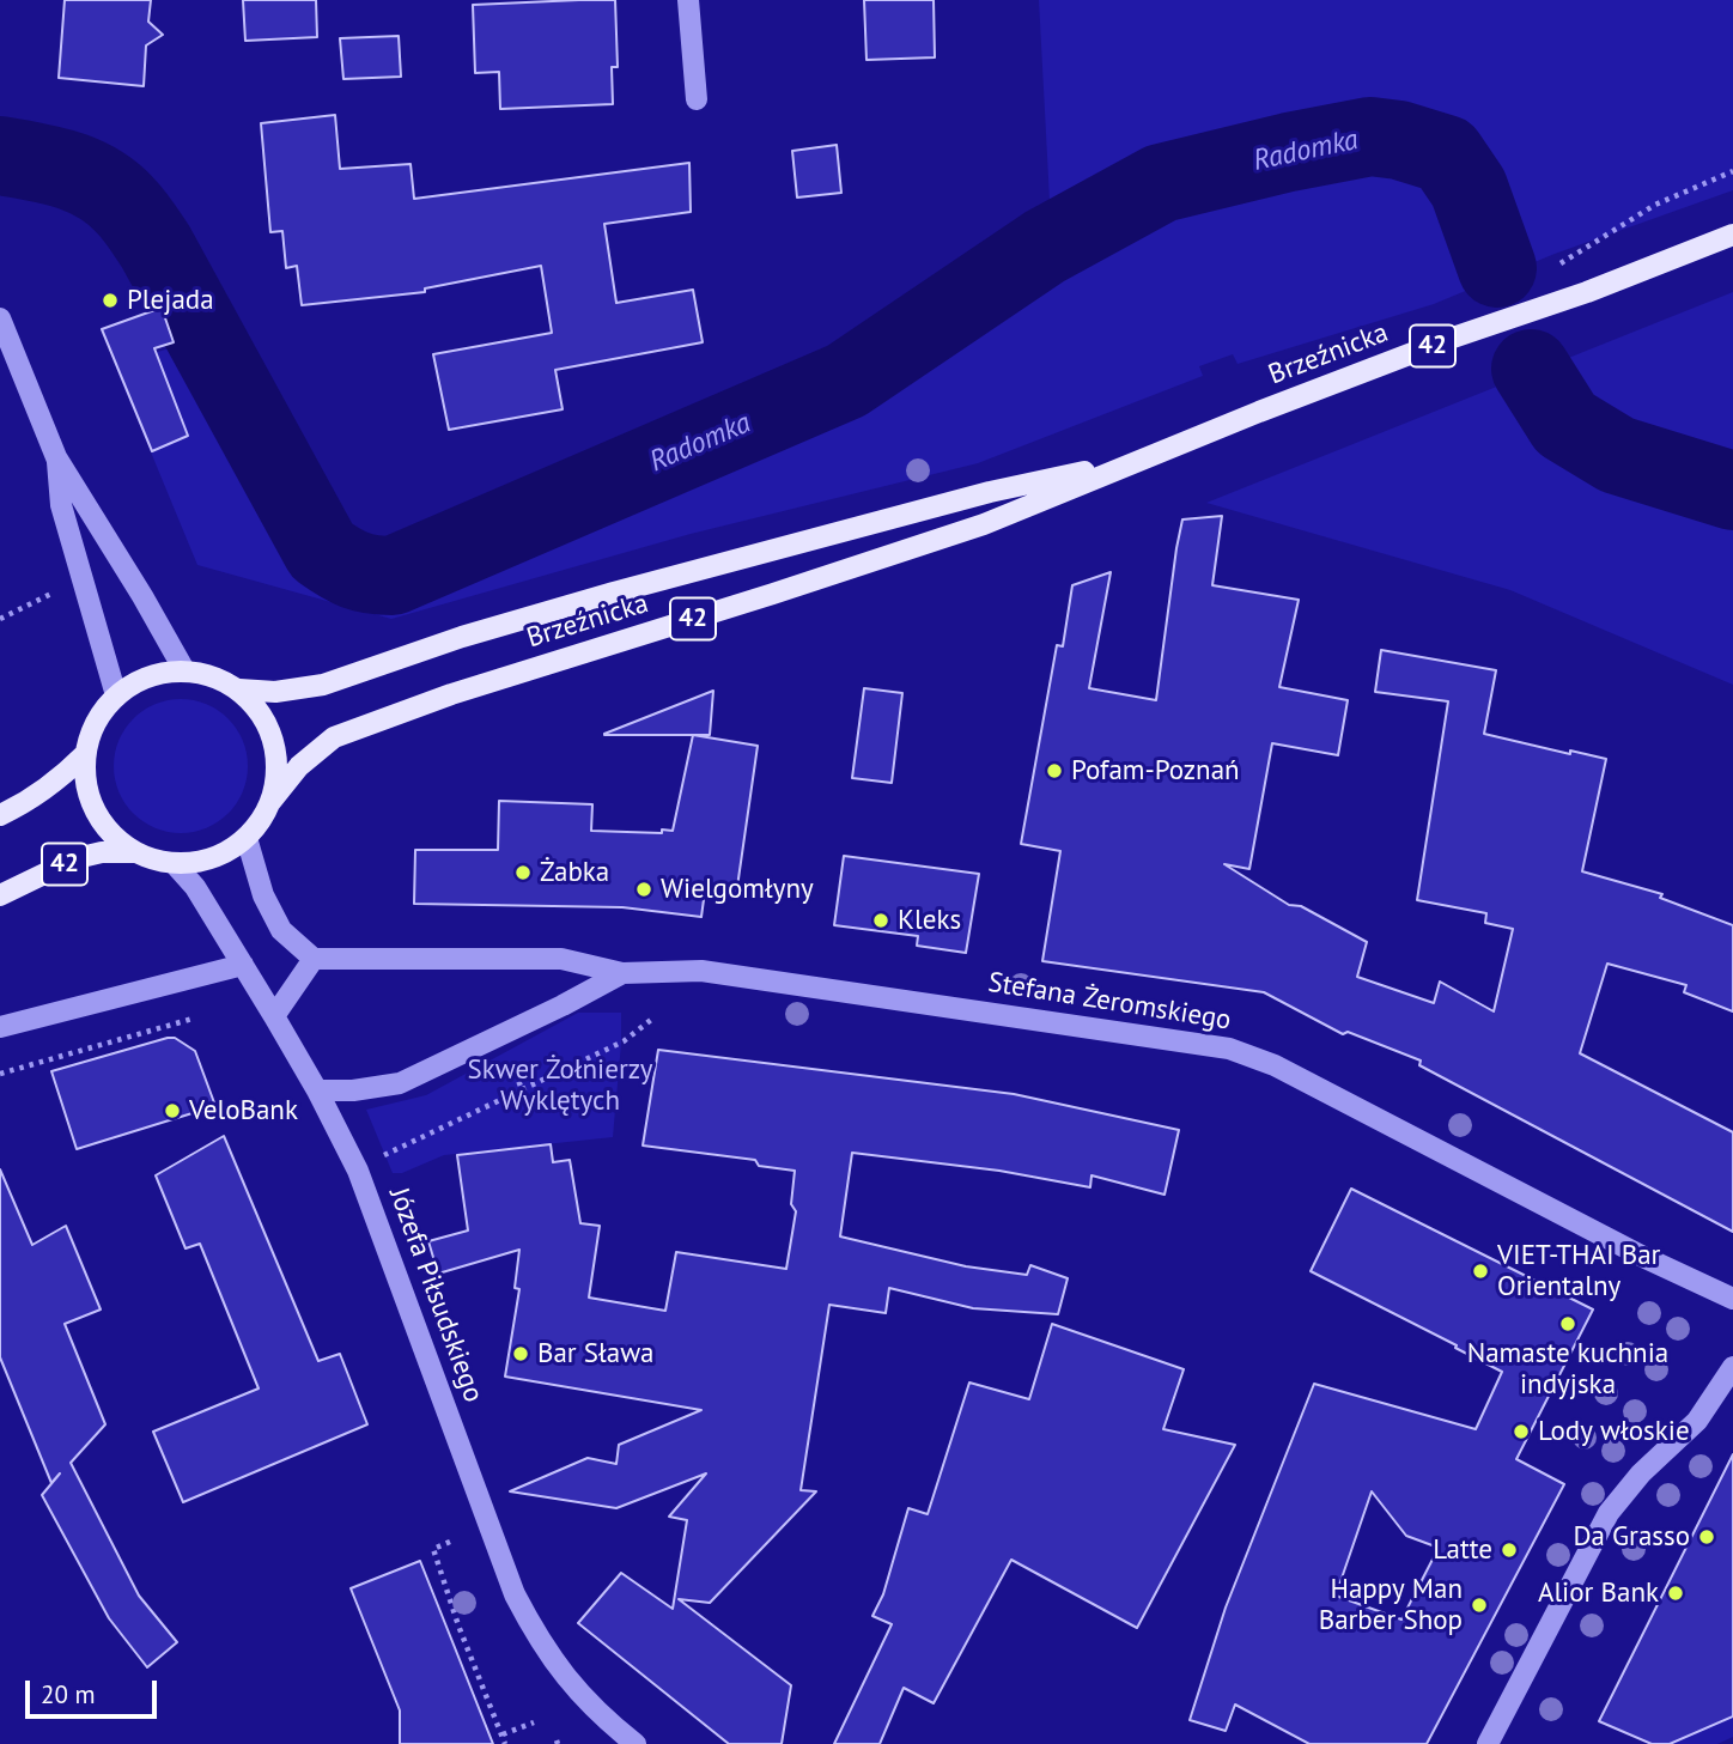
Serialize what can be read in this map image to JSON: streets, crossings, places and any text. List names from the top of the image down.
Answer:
{
  "streets": {
    "main road": ["42", "Brzeźnicka"],
    "street": ["Stefana Żeromskiego", "Józefa Piłsudskiego"]
  },
  "crossings": [
    ["42", "Brzeźnicka"],
    ["42", "Józefa Piłsudskiego"],
    ["Brzeźnicka", "Józefa Piłsudskiego"]
  ],
  "water": ["Radomka"],
  "parks": ["Skwer Żołnierzy Wyklętych"],
  "places": [
    "Plejada",
    "Pofam-Poznań",
    "Żabka",
    "Wielgomłyny",
    "Kleks",
    "VeloBank",
    "VIET-THAI Bar Orientalny",
    "Namaste kuchnia indyjska",
    "Bar Sława",
    "Lody włoskie",
    "Da Grasso",
    "Latte",
    "Alior Bank",
    "Happy Man Barber Shop"
  ],
  "scale_bar": "20 m"
}
